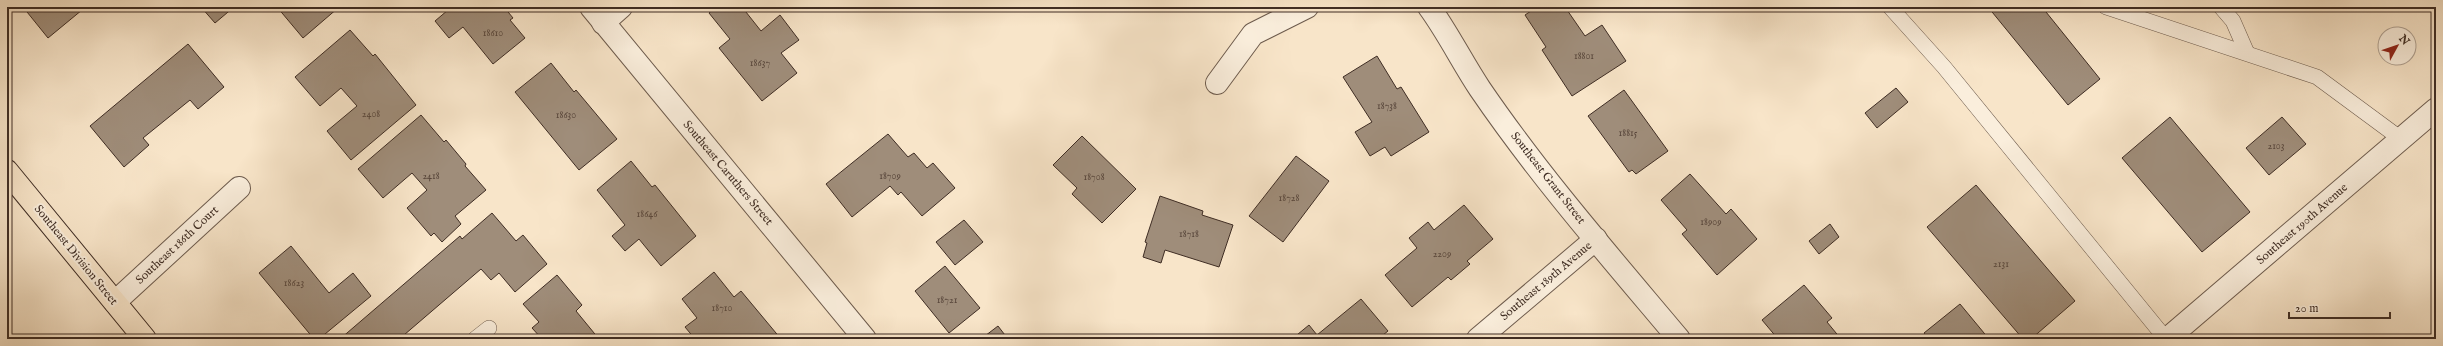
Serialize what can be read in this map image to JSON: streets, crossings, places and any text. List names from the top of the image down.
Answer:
{
  "streets": {
    "main road": ["Southeast Division Street"],
    "street": [
      "Southeast Caruthers Street",
      "Southeast Grant Street",
      "Southeast 190th Avenue",
      "Southeast 186th Court",
      "Southeast 189th Avenue"
    ]
  },
  "crossings": [
    ["Southeast Grant Street", "Southeast 189th Avenue"],
    ["Southeast 186th Court", "Southeast Division Street"]
  ],
  "house_numbers": [
    "18610",
    "18801",
    "18637",
    "18738",
    "2408",
    "18630",
    "18815",
    "2103",
    "2418",
    "18709",
    "18708",
    "18728",
    "18646",
    "18909",
    "18718",
    "2209",
    "2131",
    "18623",
    "18721",
    "18710"
  ],
  "scale_bar": "20 m",
  "north": "top right"
}
